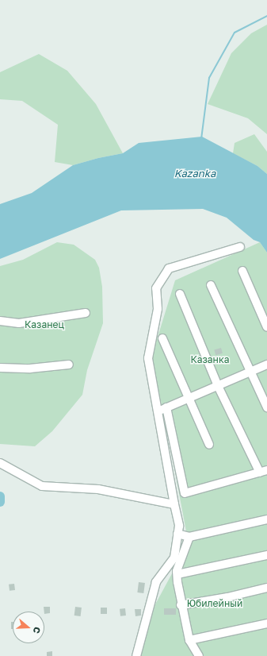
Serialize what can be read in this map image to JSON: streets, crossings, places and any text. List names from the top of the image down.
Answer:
{
  "water": ["Kazanka"],
  "parks": ["Казанец", "Казанка", "Юбилейный"],
  "north": "right"
}
